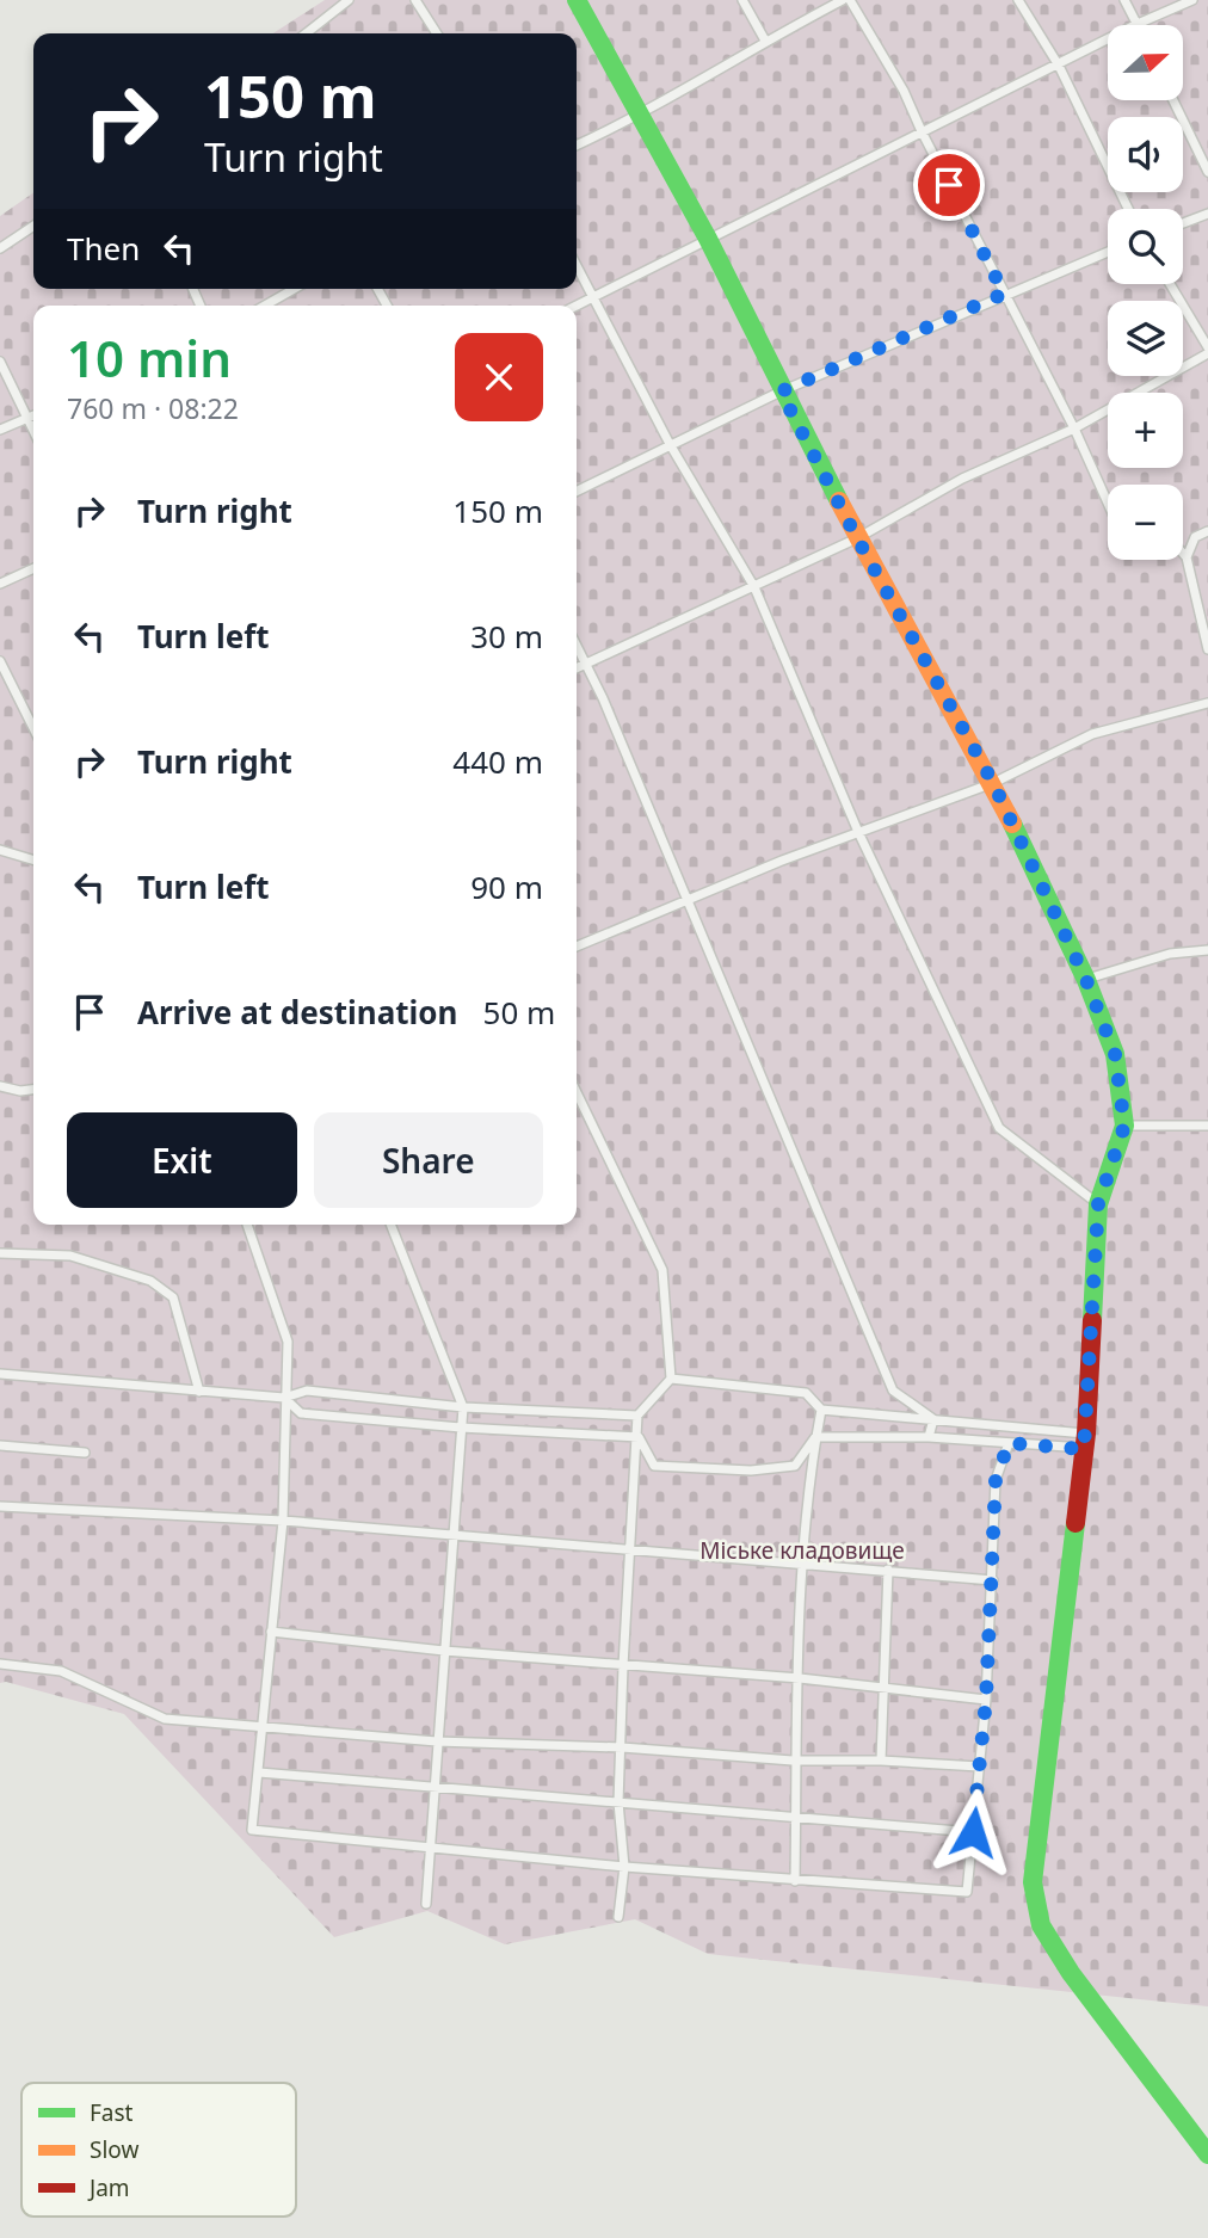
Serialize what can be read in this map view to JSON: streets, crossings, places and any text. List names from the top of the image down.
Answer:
{
  "parks": ["Міське кладовище"],
  "legend": ["Fast", "Slow", "Jam"],
  "north": "right",
  "page": {
    "map_buttons": ["+", "−"],
    "turn": ["150 m", "Turn right"],
    "then": "Then",
    "heading": ["10 min", "760 m · 08:22"],
    "list": [
      {
        "name": "Turn right",
        "value": "150 m"
      },
      {
        "name": "Turn left",
        "value": "30 m"
      },
      {
        "name": "Turn right",
        "value": "440 m"
      },
      {
        "name": "Turn left",
        "value": "90 m"
      },
      {
        "name": "Arrive at destination",
        "value": "50 m"
      }
    ],
    "buttons": ["Exit", "Share"]
  }
}
